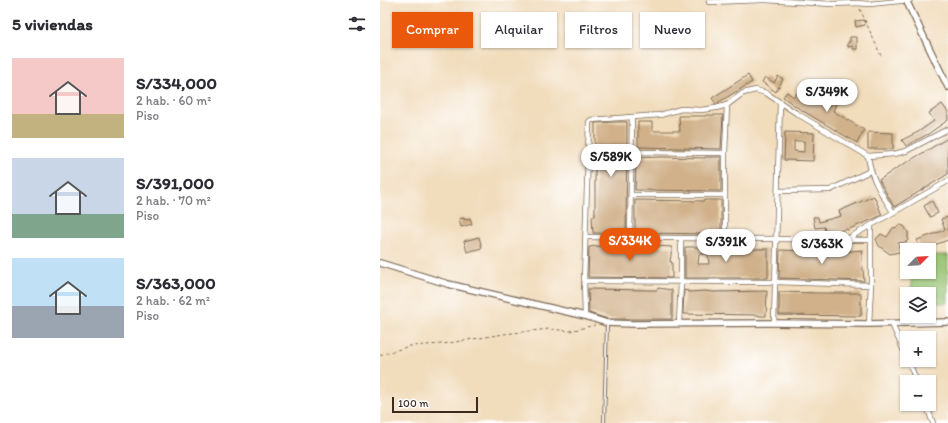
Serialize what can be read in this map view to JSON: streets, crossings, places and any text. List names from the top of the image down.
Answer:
{
  "scale_bar": "100 m",
  "north": "top right",
  "page": {
    "heading": "5 viviendas",
    "chip": [
      "Comprar",
      "Alquilar",
      "Filtros",
      "Nuevo"
    ],
    "list": [
      {
        "name": "S/334,000",
        "note": "2 hab. · 60 m² · Piso"
      },
      {
        "name": "S/391,000",
        "note": "2 hab. · 70 m² · Piso"
      },
      {
        "name": "S/363,000",
        "note": "2 hab. · 62 m² · Piso"
      }
    ],
    "price": [
      "S/349K",
      "S/589K",
      "S/334K",
      "S/391K",
      "S/363K"
    ],
    "map_buttons": ["+", "−"],
    "scale": "100 m"
  }
}
